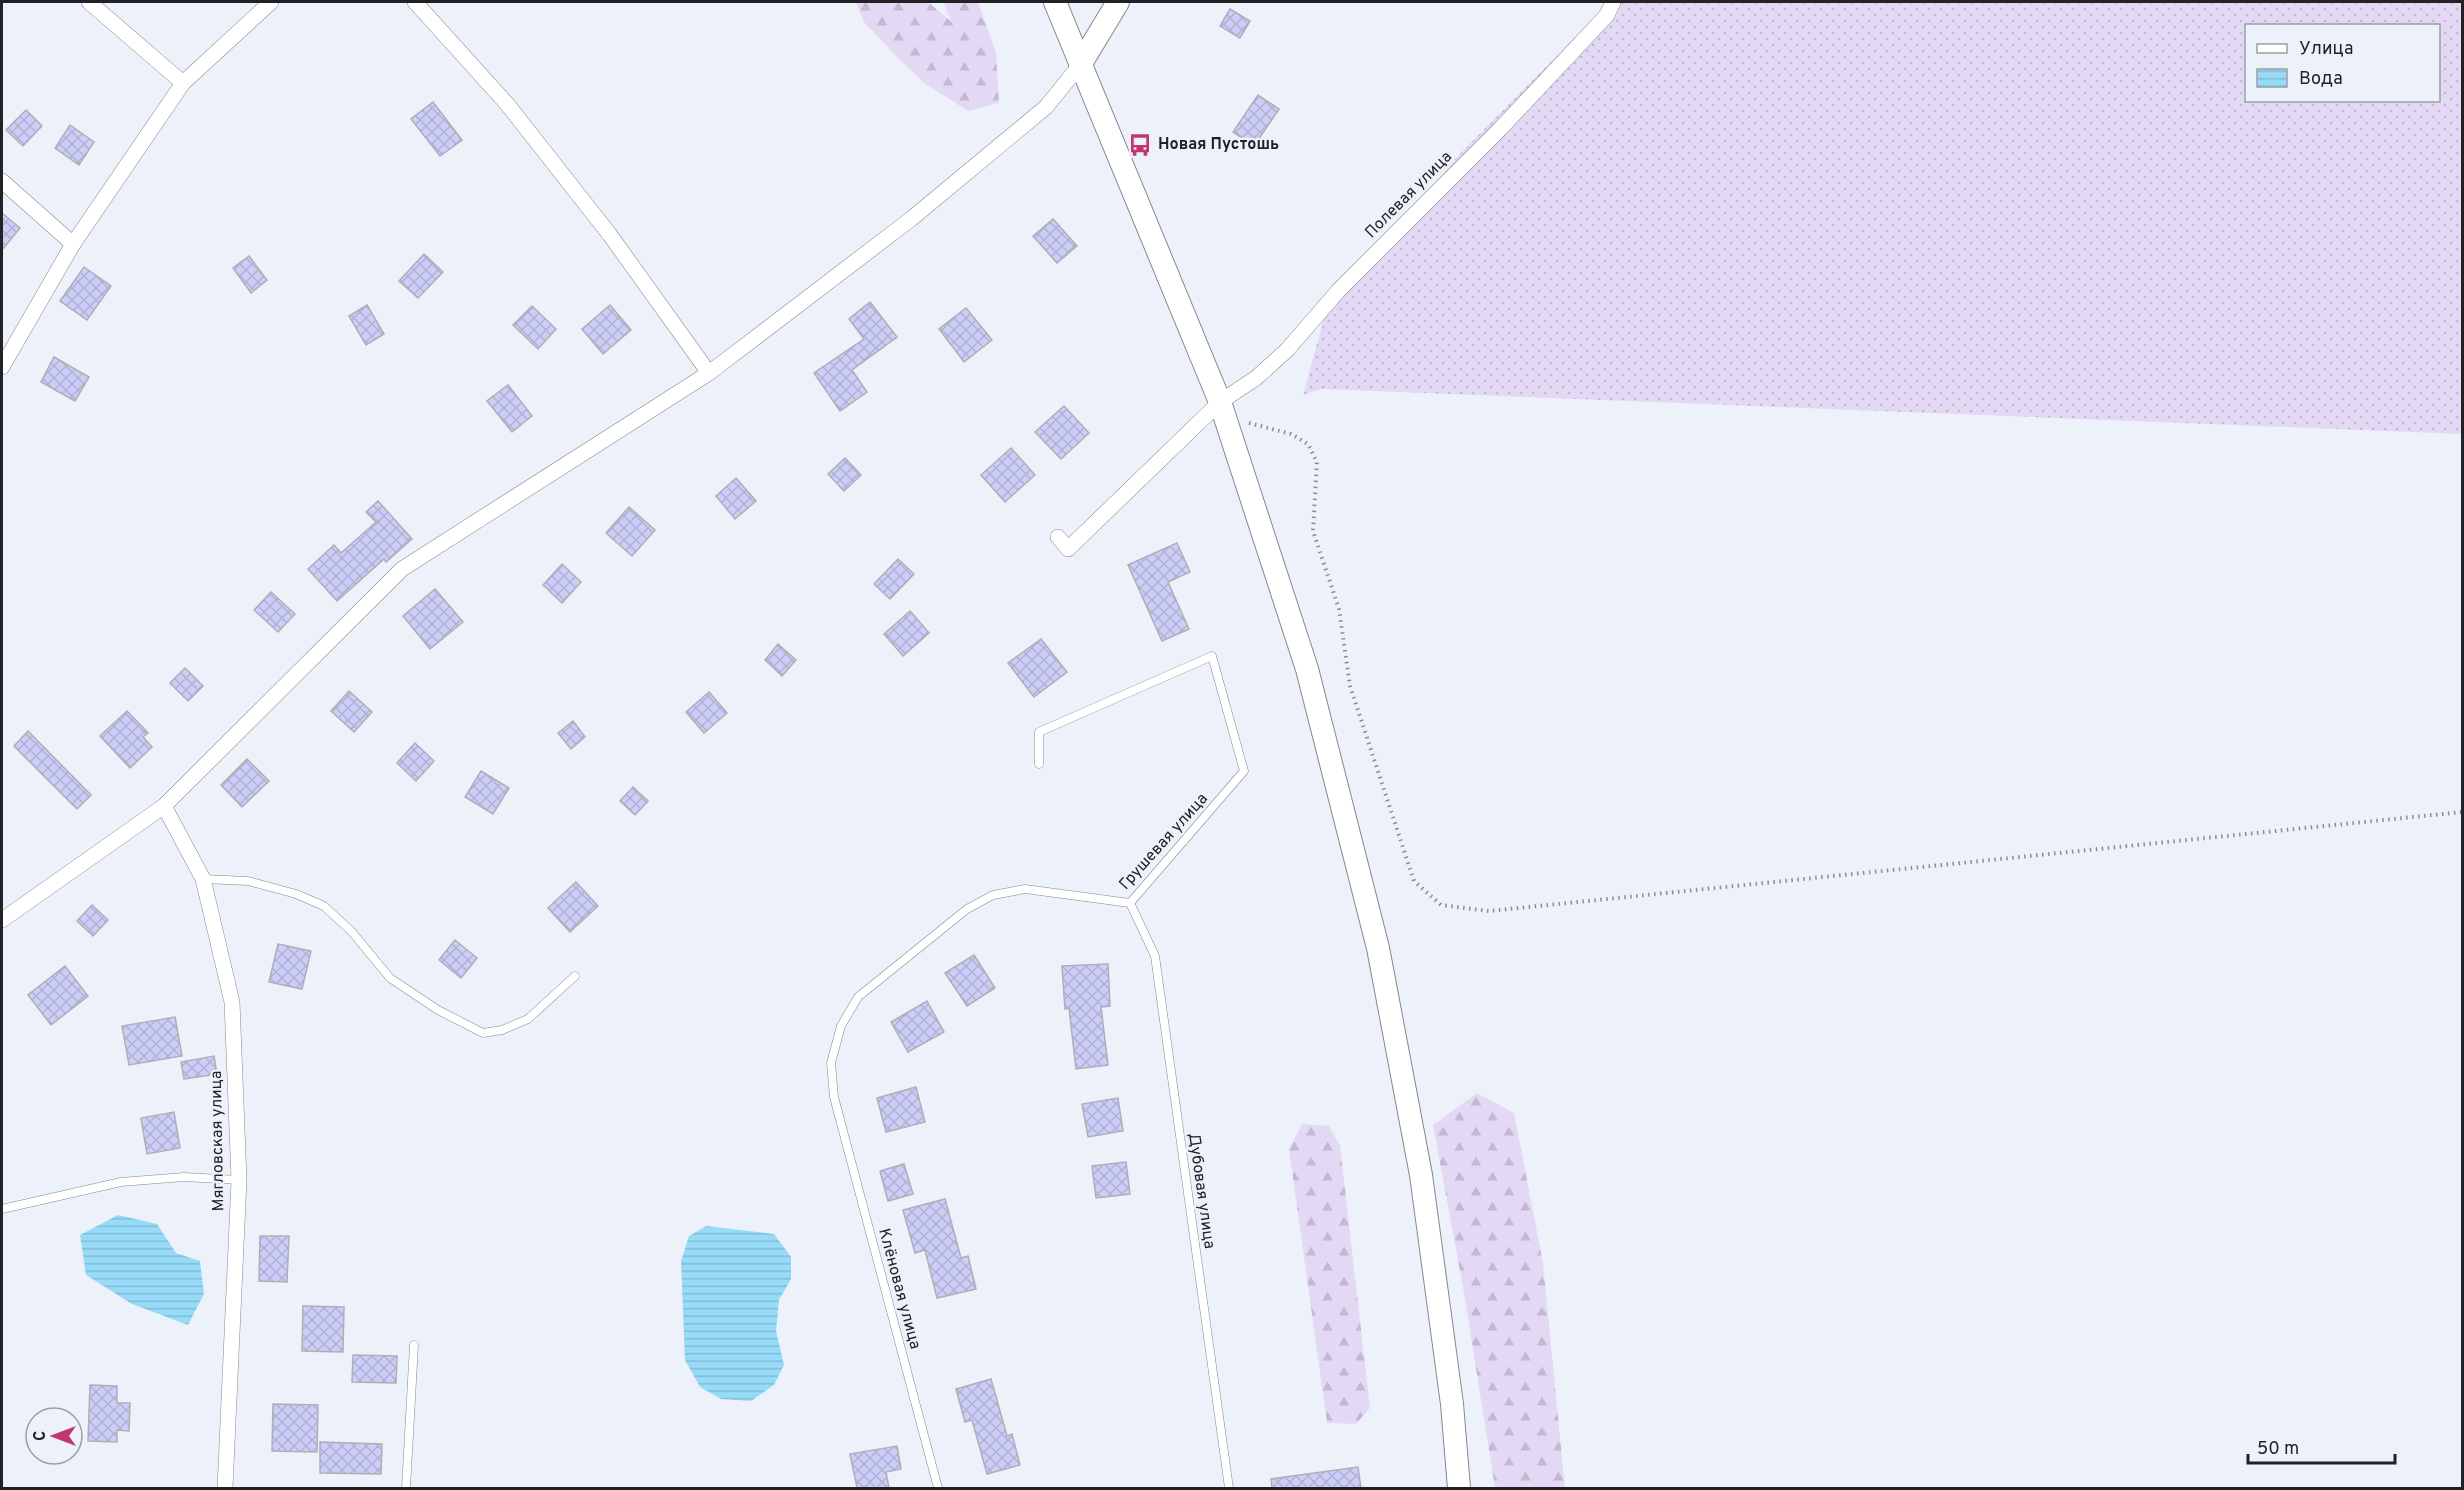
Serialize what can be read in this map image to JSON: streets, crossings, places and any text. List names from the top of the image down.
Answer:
{
  "streets": {
    "street": ["Полевая улица", "Мягловская улица"],
    "lane": ["Грушевая улица", "Дубовая улица", "Клёновая улица"]
  },
  "crossings": [
    ["Грушевая улица", "Дубовая улица"],
    ["Грушевая улица", "Клёновая улица"]
  ],
  "places": {
    "bus stop": ["Новая Пустошь"]
  },
  "legend": ["Улица", "Вода"],
  "scale_bar": "50 m",
  "north": "left"
}
